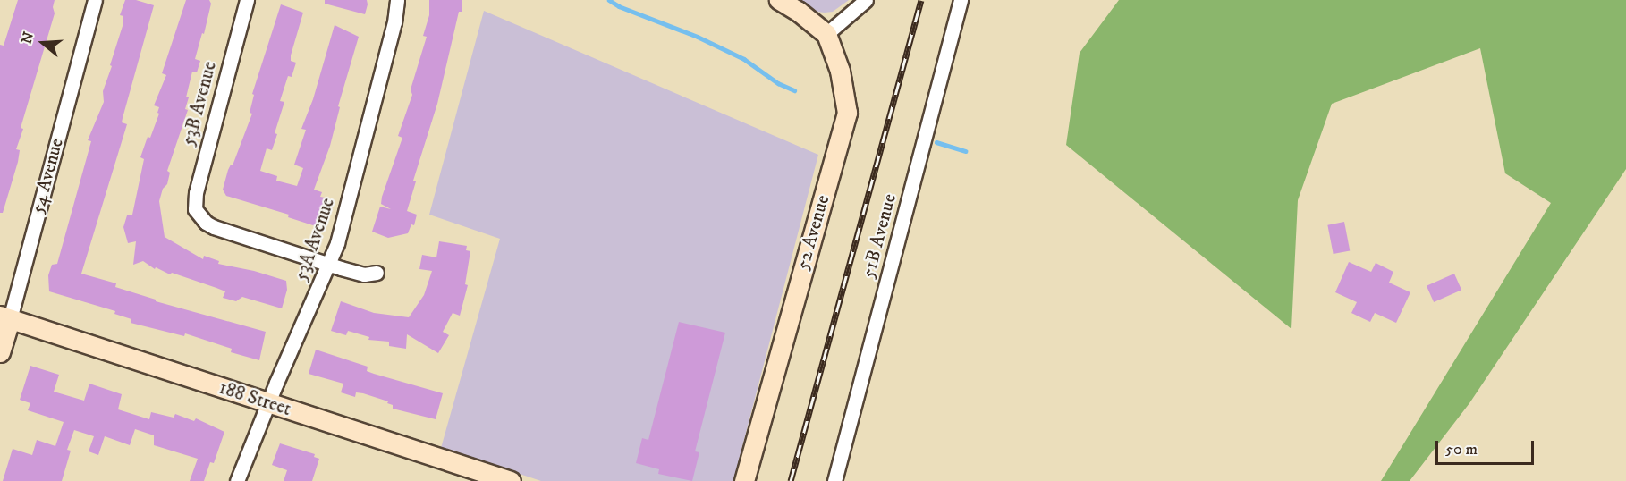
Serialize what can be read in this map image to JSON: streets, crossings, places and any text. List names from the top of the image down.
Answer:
{
  "streets": {
    "street": [
      "53B Avenue",
      "54 Avenue",
      "52 Avenue",
      "51B Avenue",
      "53A Avenue",
      "188 Street"
    ]
  },
  "crossings": [
    ["53B Avenue", "53A Avenue"],
    ["54 Avenue", "188 Street"],
    ["53A Avenue", "188 Street"]
  ],
  "scale_bar": "50 m",
  "north": "left"
}
